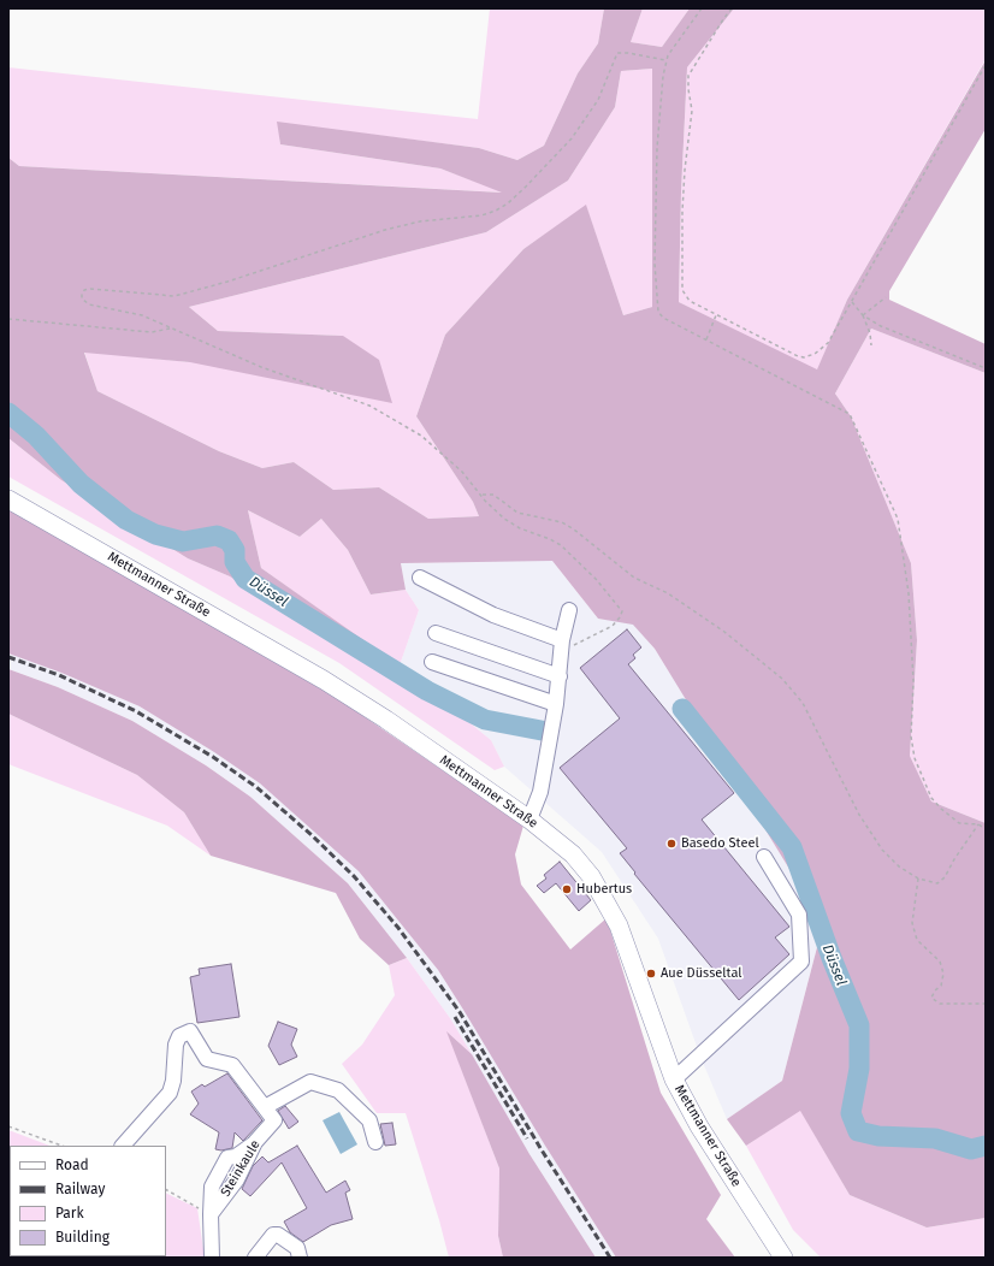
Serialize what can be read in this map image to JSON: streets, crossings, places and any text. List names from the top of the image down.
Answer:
{
  "streets": {
    "main road": ["Mettmanner Straße"],
    "lane": ["Steinkaule"]
  },
  "water": ["Düssel"],
  "places": ["Basedo Steel", "Hubertus", "Aue Düsseltal"],
  "legend": [
    "Road",
    "Railway",
    "Park",
    "Building"
  ]
}
